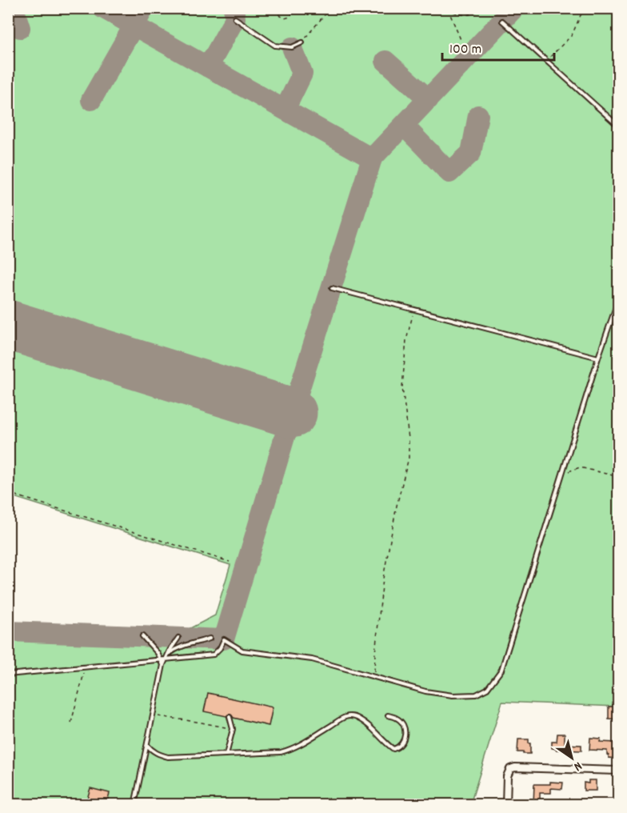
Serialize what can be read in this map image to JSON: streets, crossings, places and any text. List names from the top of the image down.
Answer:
{
  "scale_bar": "100 m",
  "north": "bottom right"
}
